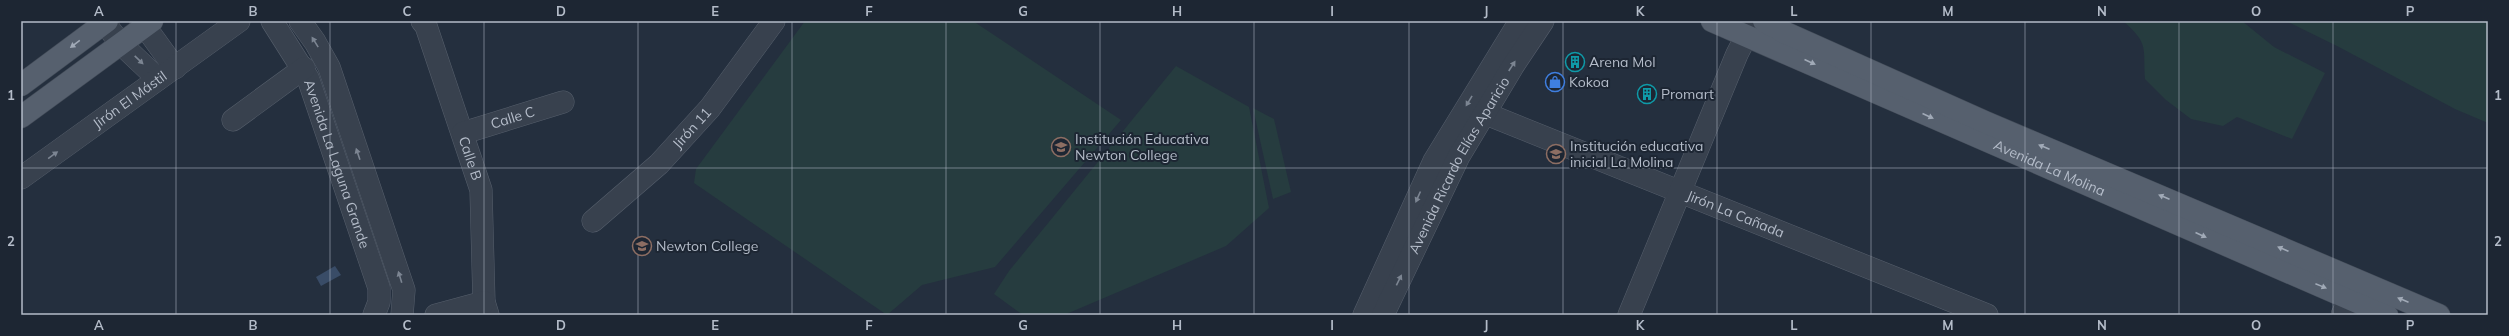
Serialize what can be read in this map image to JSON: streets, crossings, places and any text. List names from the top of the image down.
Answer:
{
  "streets": {
    "main road": ["Avenida La Molina"],
    "street": [
      "Jirón El Mástil",
      "Calle C",
      "Jirón 11",
      "Calle B",
      "Avenida La Laguna Grande",
      "Avenida Ricardo Elías Aparicio",
      "Jirón La Cañada"
    ]
  },
  "crossings": [
    ["Calle C", "Calle B"],
    ["Avenida Ricardo Elías Aparicio", "Jirón La Cañada"]
  ],
  "one_way": ["Jirón El Mástil"],
  "places": {
    "building": ["Arena Mol", "Promart"],
    "shop": ["Kokoa"],
    "school or university": ["Institución Educativa Newton College", "Institución educativa inicial La Molina", "Newton College"]
  },
  "grid": {
    "columns": [
      "A",
      "B",
      "C",
      "D",
      "E",
      "F",
      "G",
      "H",
      "I",
      "J",
      "K",
      "L",
      "M",
      "N",
      "O",
      "P"
    ],
    "rows": ["1", "2"]
  }
}
